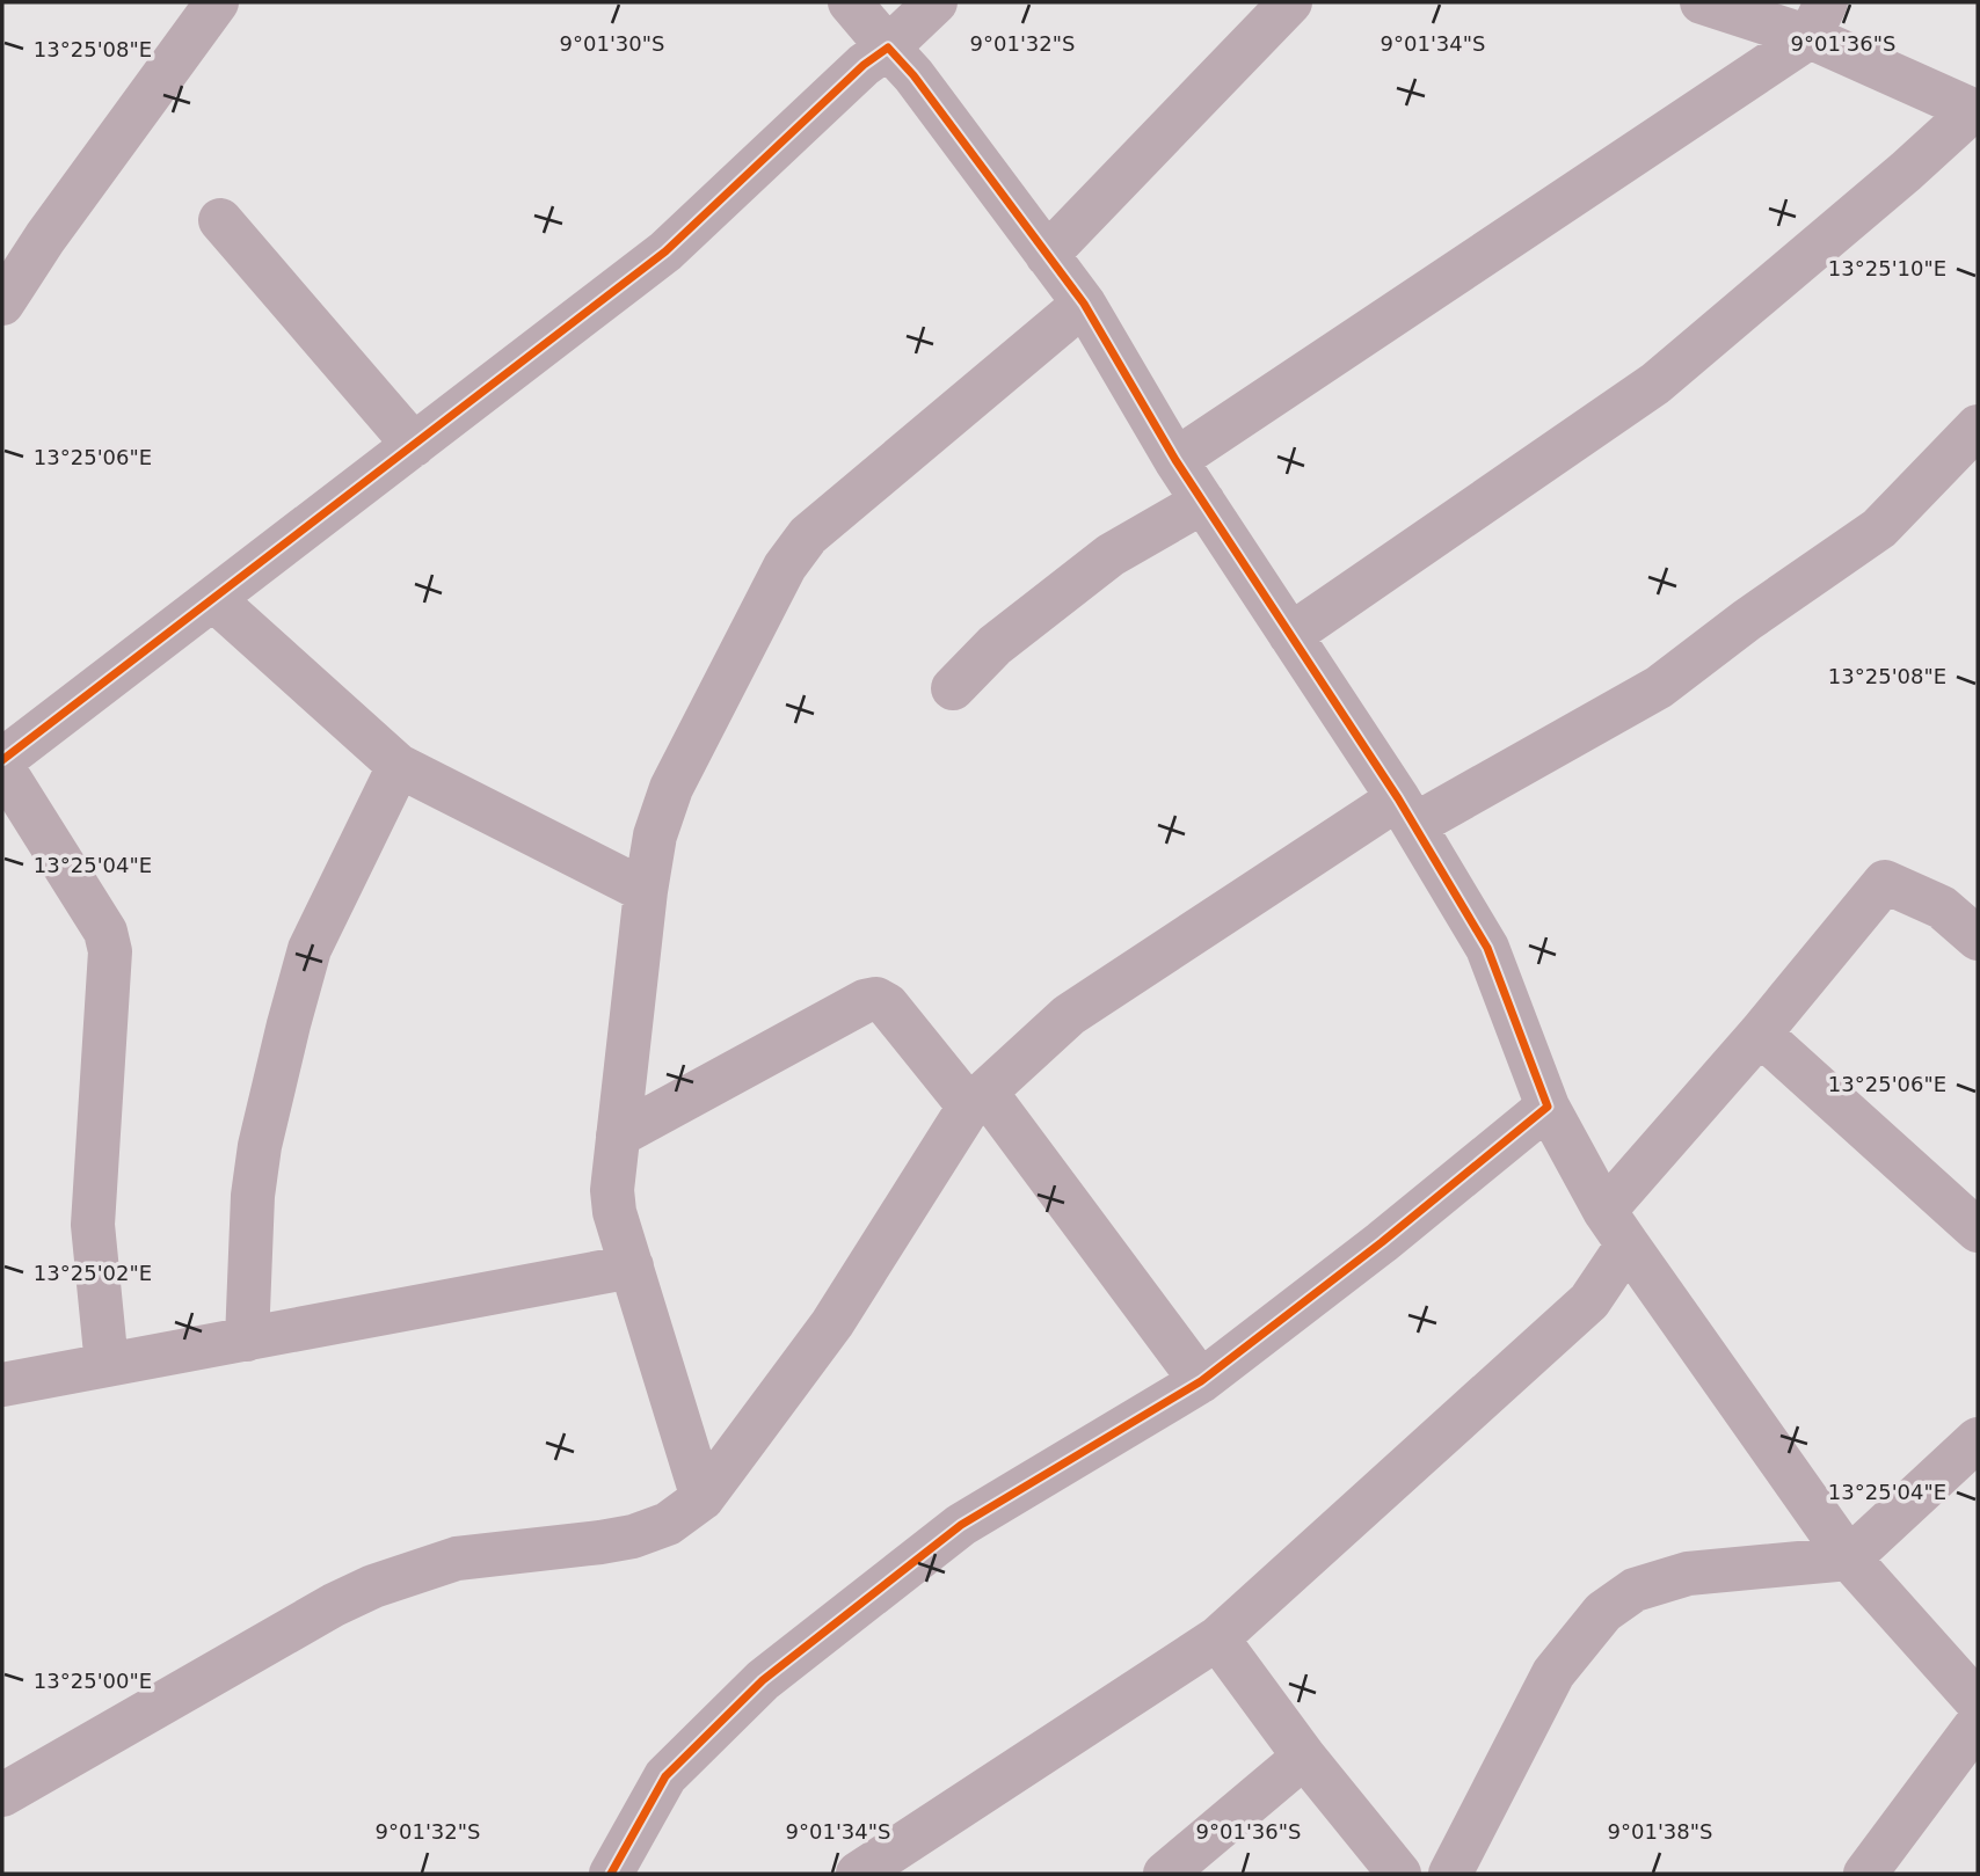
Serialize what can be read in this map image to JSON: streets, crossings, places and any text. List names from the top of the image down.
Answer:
{
  "coordinates": [
    "9°01'30\"S",
    "9°01'32\"S",
    "9°01'34\"S",
    "9°01'36\"S",
    "13°25'08\"E",
    "13°25'10\"E",
    "13°25'06\"E",
    "13°25'04\"E",
    "13°25'02\"E",
    "13°25'00\"E",
    "9°01'38\"S"
  ]
}
